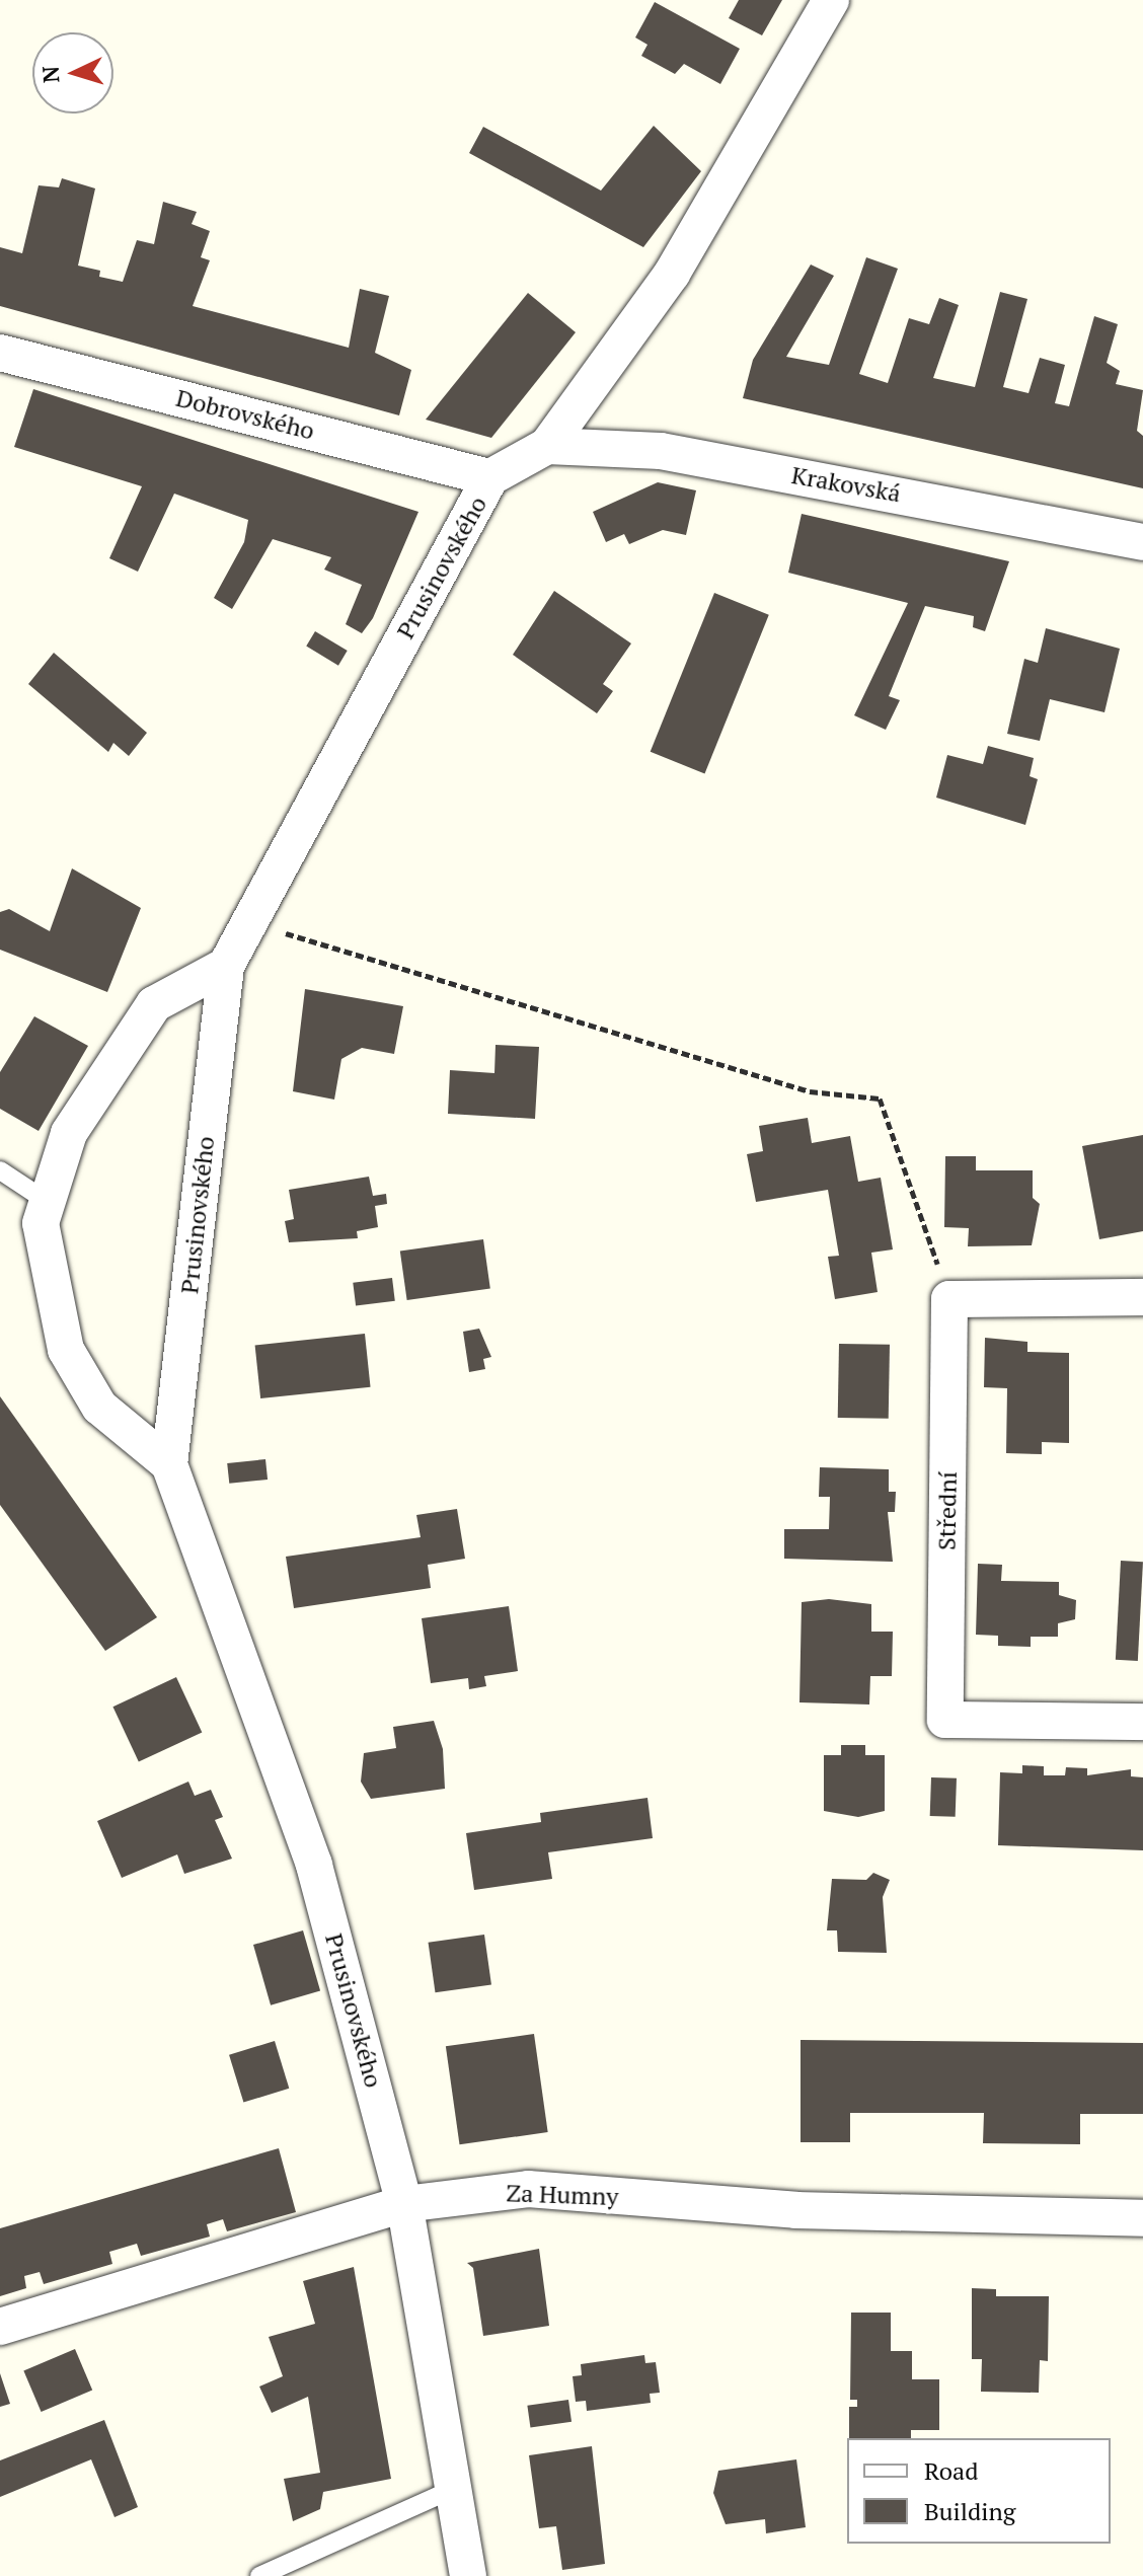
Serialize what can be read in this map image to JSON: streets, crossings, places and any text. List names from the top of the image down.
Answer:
{
  "streets": {
    "street": [
      "Dobrovského",
      "Krakovská",
      "Prusinovského",
      "Střední",
      "Za Humny"
    ]
  },
  "crossings": [
    ["Dobrovského", "Prusinovského"],
    ["Krakovská", "Prusinovského"],
    ["Prusinovského", "Za Humny"]
  ],
  "legend": ["Road", "Building"],
  "north": "left"
}
